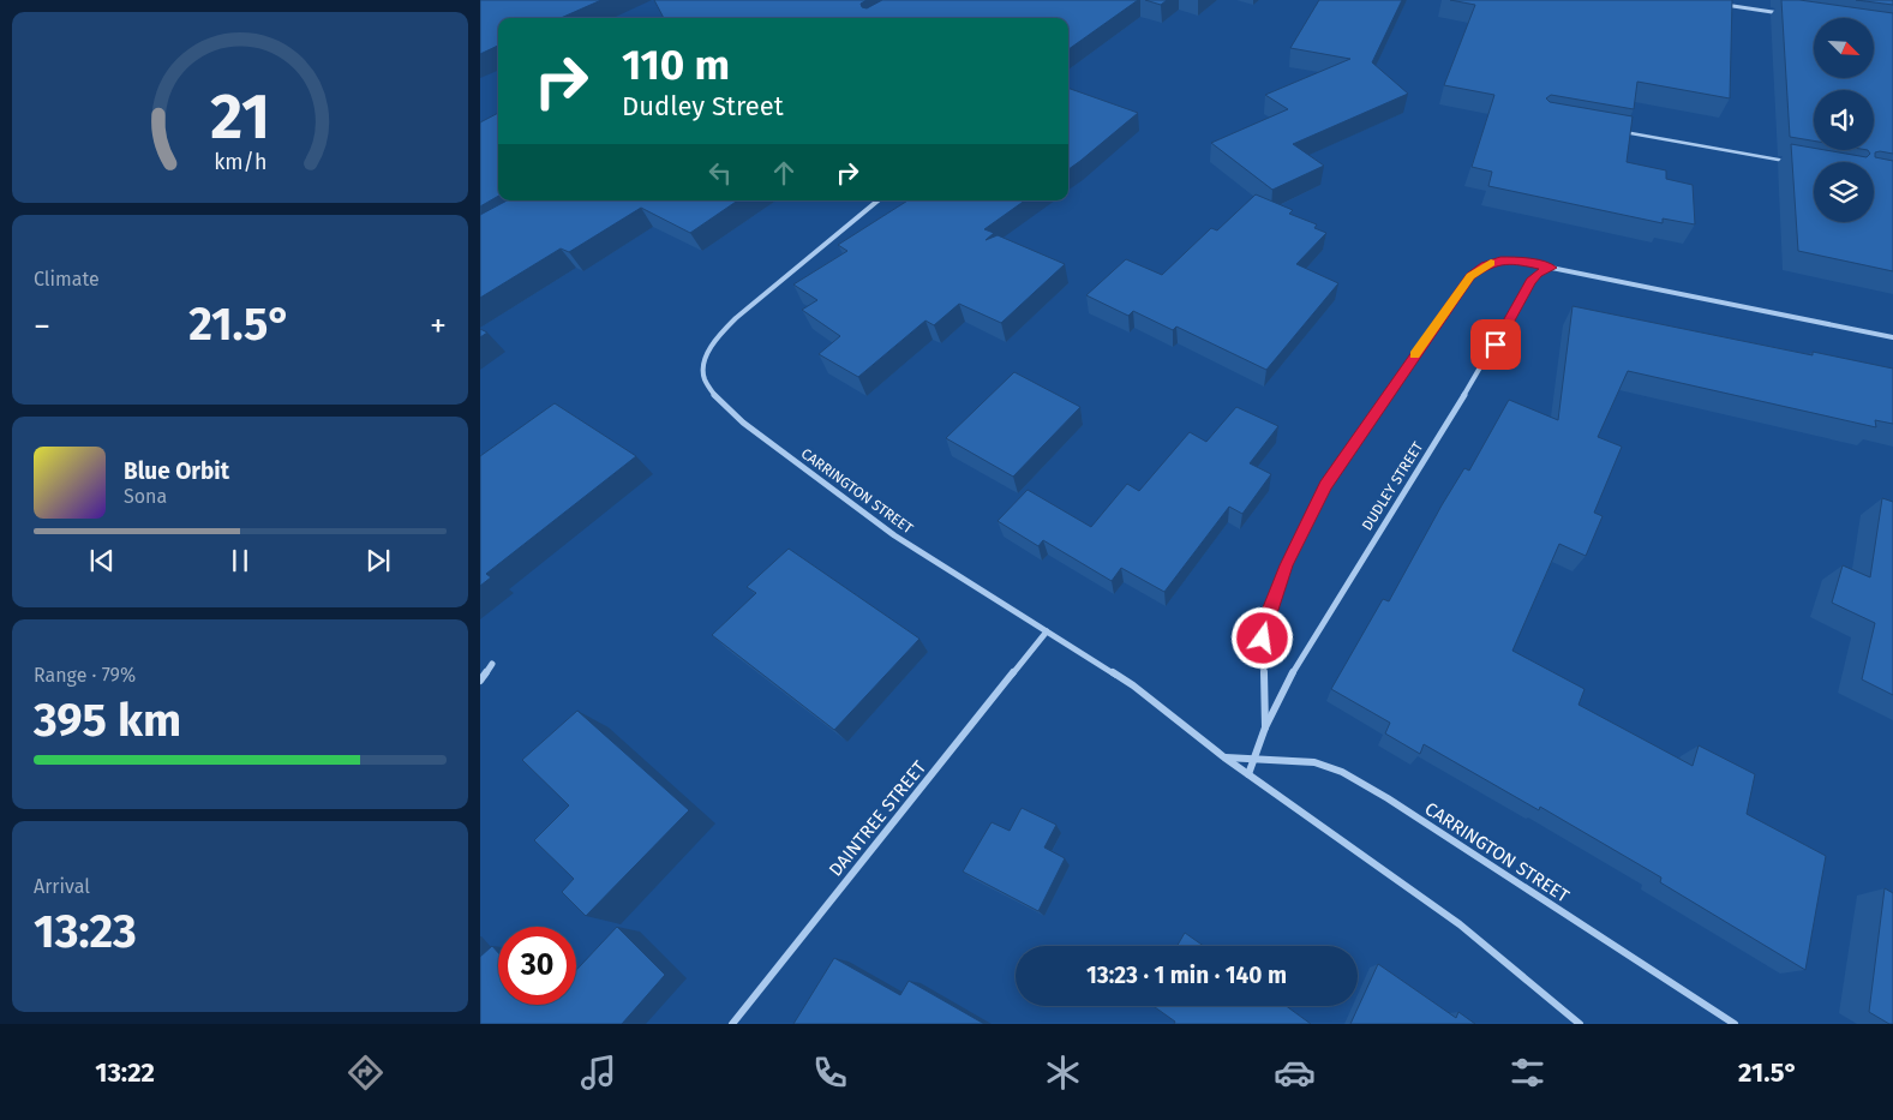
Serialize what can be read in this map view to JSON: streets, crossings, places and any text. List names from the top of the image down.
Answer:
{
  "streets": {
    "street": ["DUDLEY STREET", "CARRINGTON STREET", "DAINTREE STREET"]
  },
  "crossings": [
    ["DUDLEY STREET", "CARRINGTON STREET"],
    ["CARRINGTON STREET", "DAINTREE STREET"]
  ],
  "north": "bottom right",
  "page": {
    "turn": ["110 m", "Dudley Street"],
    "tile": [
      "Climate",
      ["Range · 79%", "395 km"],
      ["Arrival", "13:23"]
    ],
    "heat": ["−", "21.5°", "+"],
    "song": ["Blue Orbit", "Sona"],
    "limit": "30",
    "trip": "13:23 · 1 min · 140 m",
    "tabs": ["13:22", "21.5°"],
    "gauge": ["21", "km/h"]
  }
}
